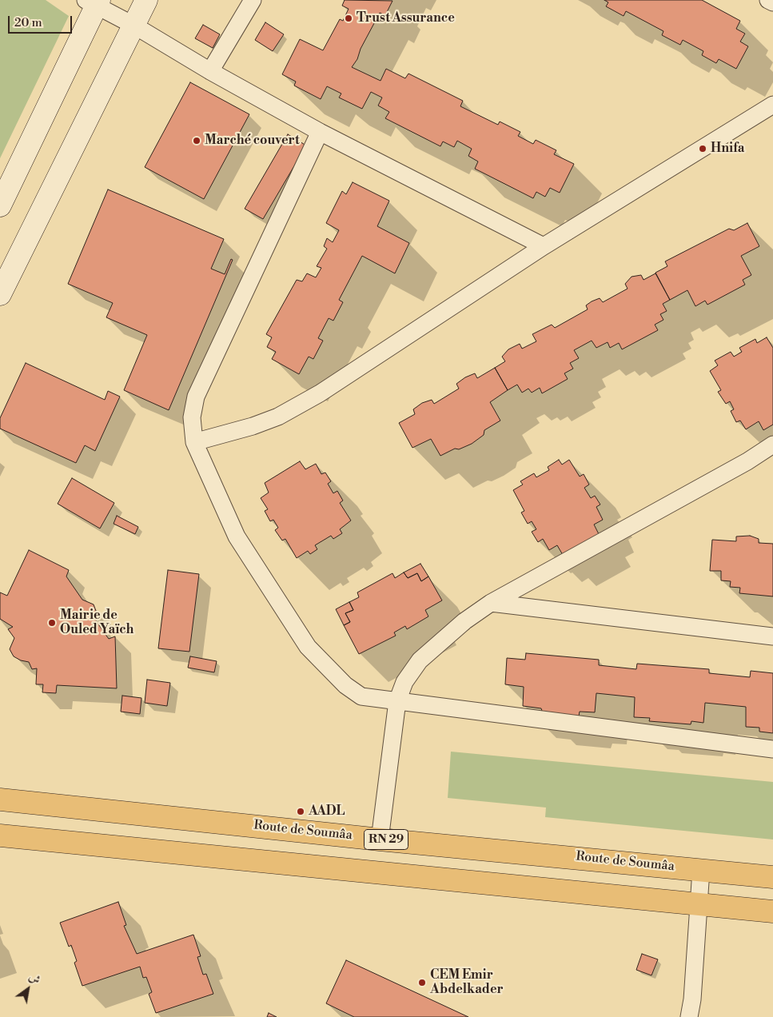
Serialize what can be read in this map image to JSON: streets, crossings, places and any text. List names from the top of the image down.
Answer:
{
  "streets": {
    "highway": ["Route de Soumâa", "RN 29"]
  },
  "places": [
    "Trust Assurance",
    "Marché couvert",
    "Hnifa",
    "Mairie de Ouled Yaïch",
    "AADL",
    "CEM Emir Abdelkader"
  ],
  "scale_bar": "20 m",
  "north": "top right"
}
